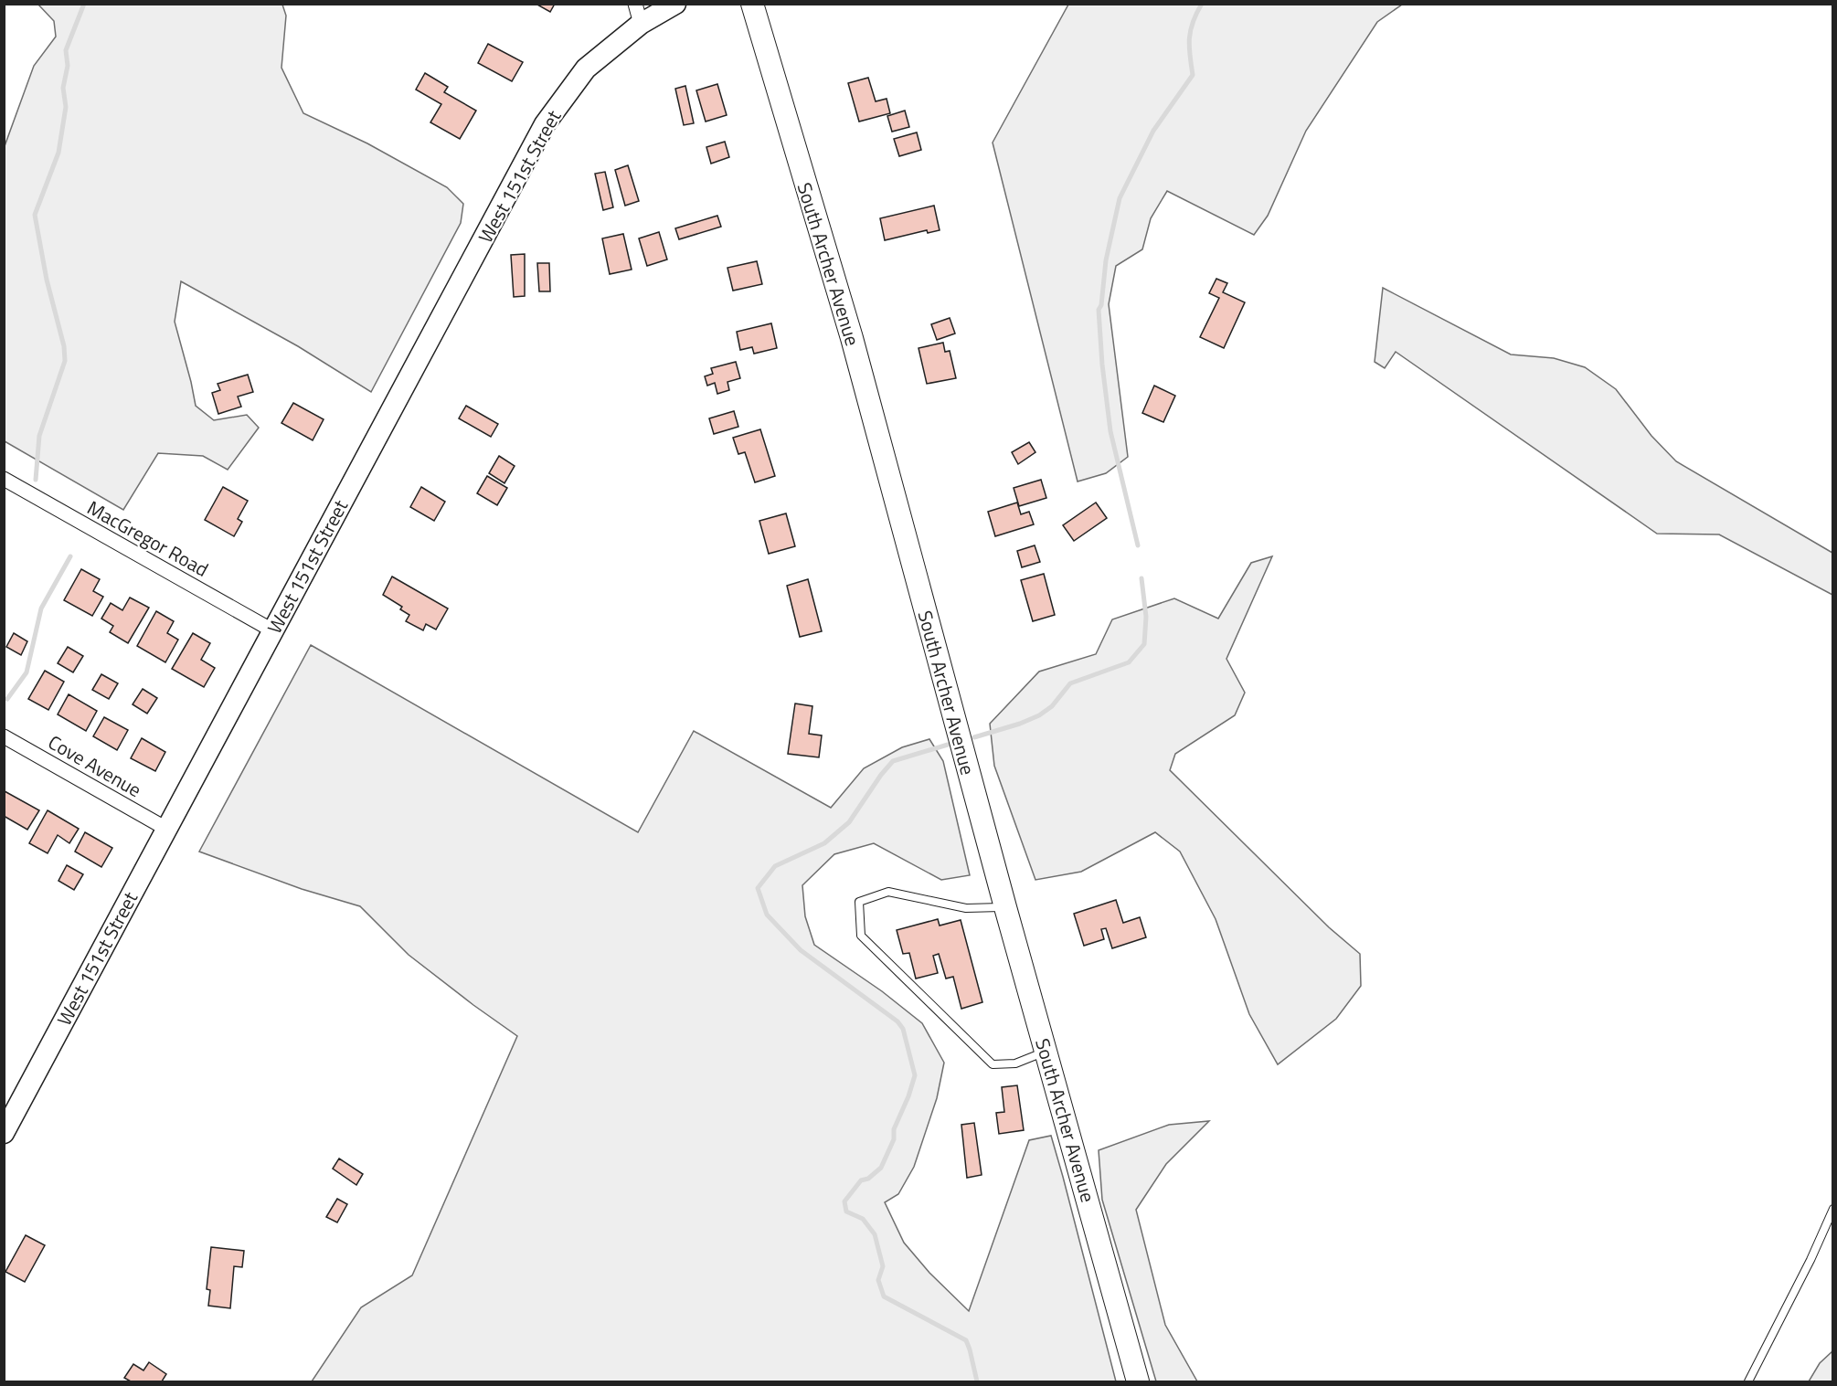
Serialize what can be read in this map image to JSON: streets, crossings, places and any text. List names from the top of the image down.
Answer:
{
  "streets": {
    "main road": ["South Archer Avenue"],
    "street": ["West 151st Street", "MacGregor Road", "Cove Avenue"]
  },
  "crossings": [
    ["West 151st Street", "MacGregor Road"],
    ["West 151st Street", "Cove Avenue"]
  ]
}
